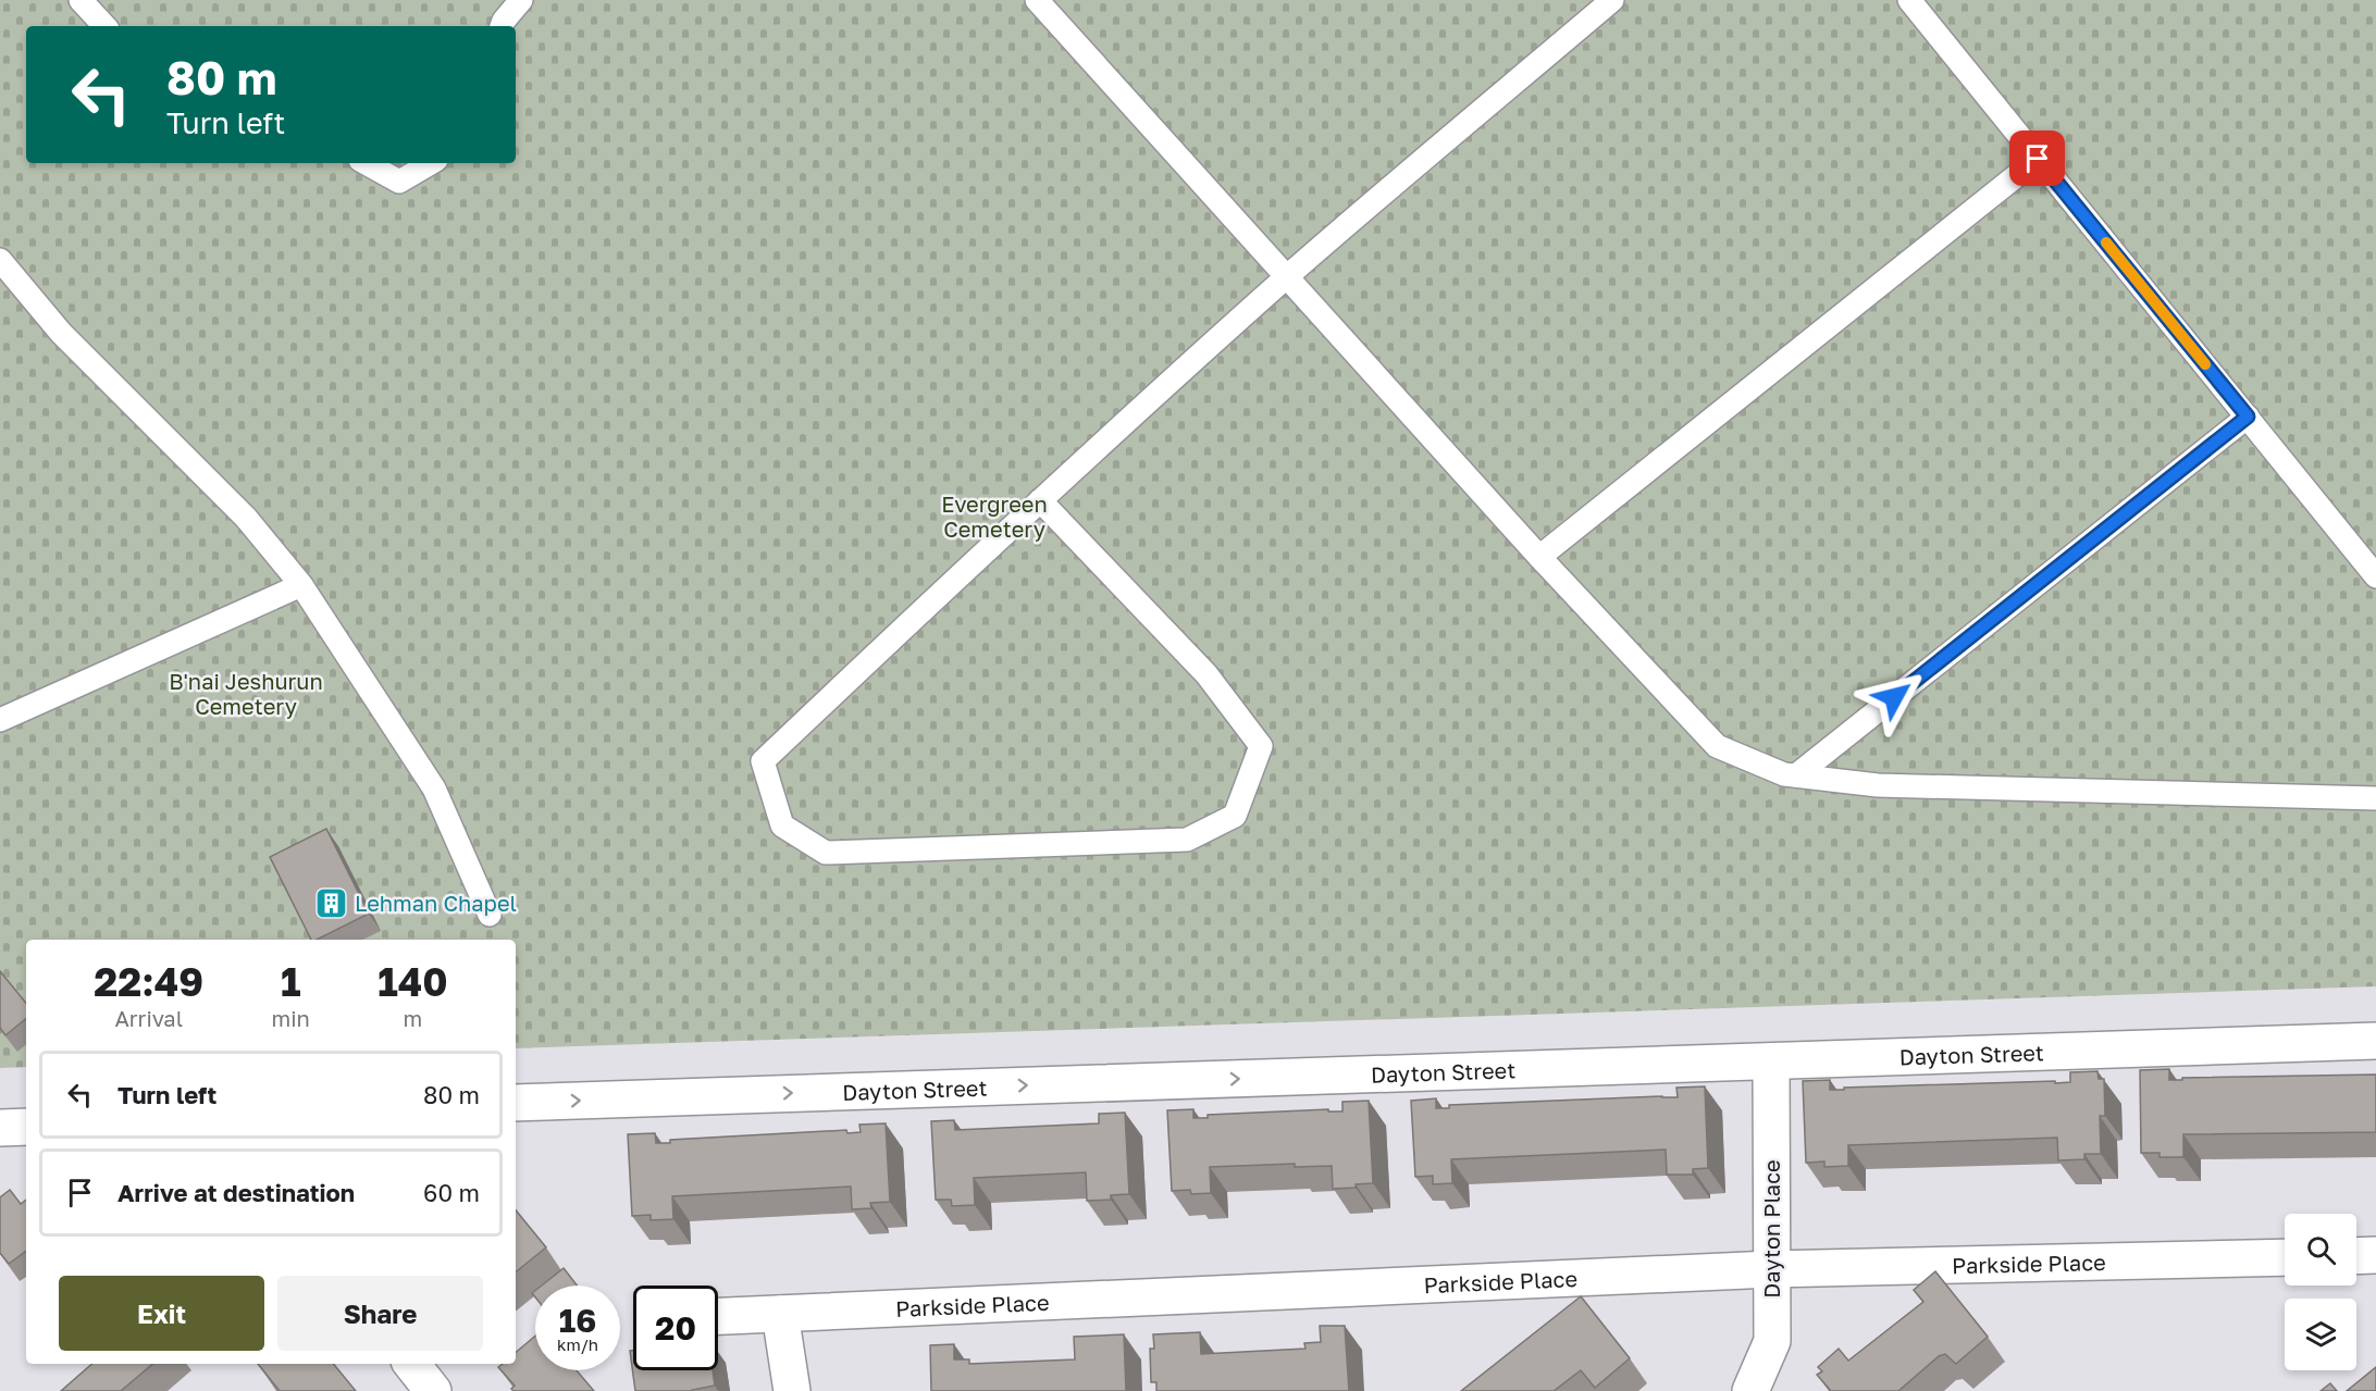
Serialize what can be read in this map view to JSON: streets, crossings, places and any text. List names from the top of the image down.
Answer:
{
  "streets": {
    "street": ["Dayton Street", "Dayton Place", "Parkside Place"]
  },
  "crossings": [
    ["Dayton Street", "Dayton Place"],
    ["Dayton Place", "Parkside Place"]
  ],
  "one_way": ["Dayton Street"],
  "parks": ["Evergreen Cemetery", "B'nai Jeshurun Cemetery"],
  "places": {
    "building": ["Lehman Chapel"]
  },
  "page": {
    "turn": ["80 m", "Turn left"],
    "eta": [
      "22:49",
      "Arrival",
      "1",
      "min",
      "140",
      "m"
    ],
    "list": [
      {
        "name": "Turn left",
        "value": "80 m"
      },
      {
        "name": "Arrive at destination",
        "value": "60 m"
      }
    ],
    "buttons": ["Exit", "Share"],
    "speed": "16 km/h",
    "limit": "20"
  }
}
